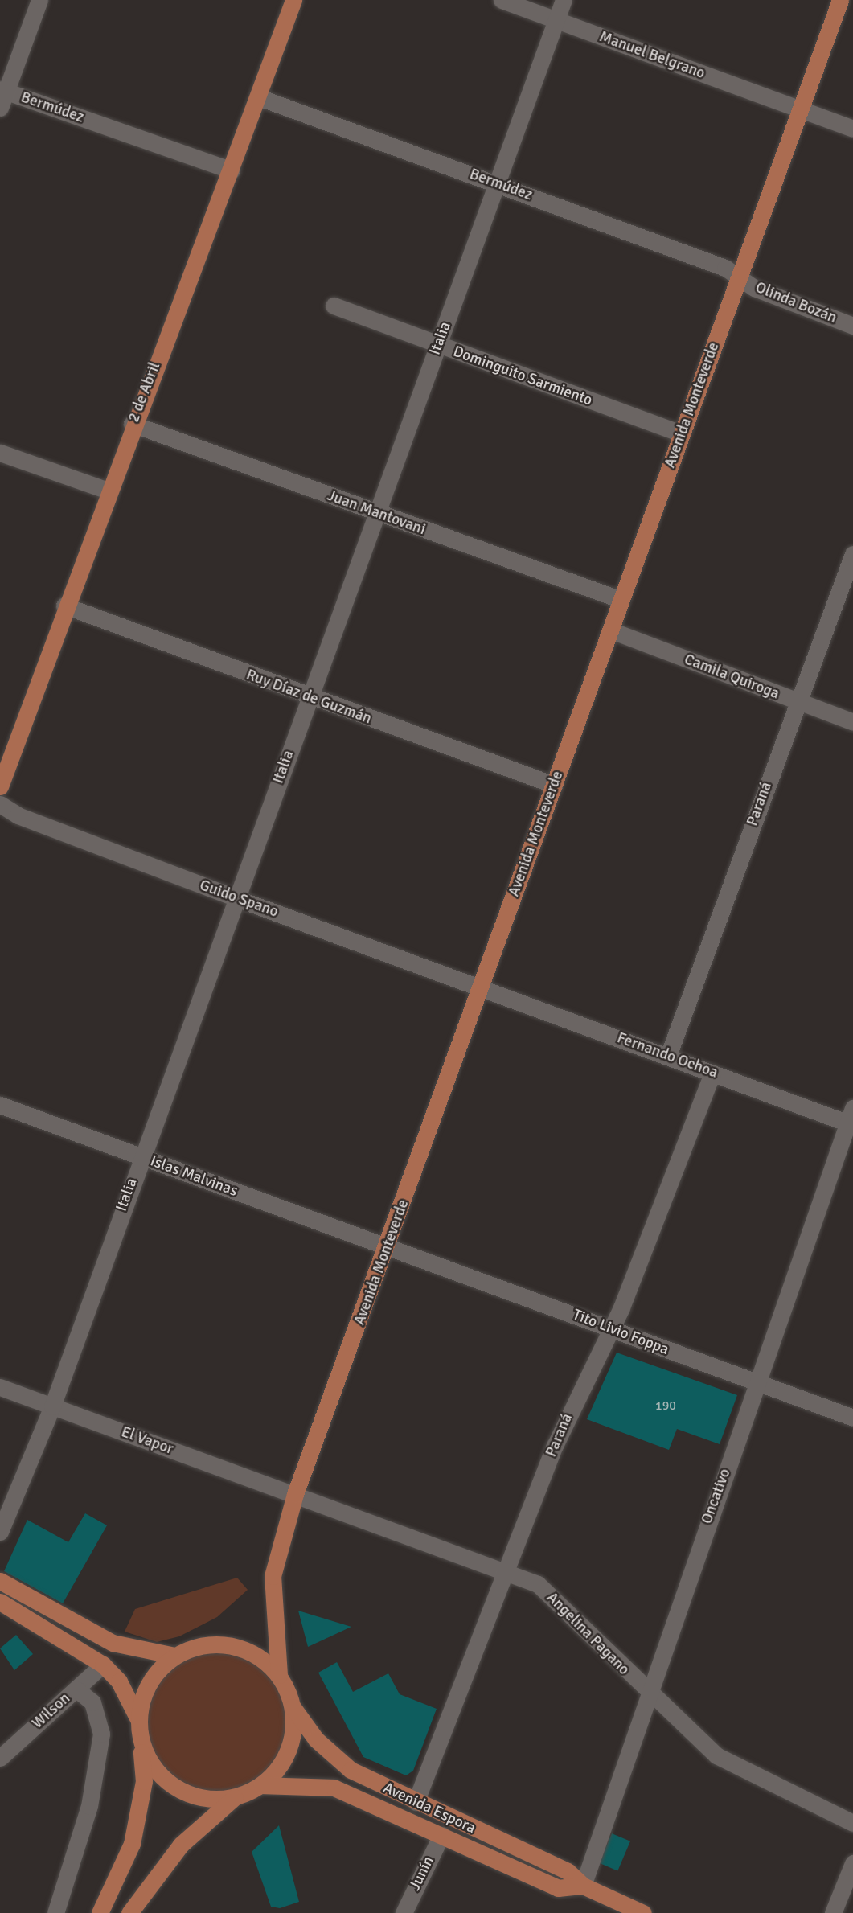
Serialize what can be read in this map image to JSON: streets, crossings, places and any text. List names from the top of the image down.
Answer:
{
  "streets": {
    "main road": ["2 de Abril", "Avenida Monteverde", "Avenida Espora"],
    "street": [
      "Manuel Belgrano",
      "Bermúdez",
      "Olinda Bozán",
      "Italia",
      "Dominguito Sarmiento",
      "Juan Mantovani",
      "Camila Quiroga",
      "Ruy Díaz de Guzmán",
      "Paraná",
      "Guido Spano",
      "Fernando Ochoa",
      "Islas Malvinas",
      "Tito Livio Foppa",
      "El Vapor",
      "Oncativo",
      "Angelina Pagano",
      "Wilson",
      "Junín"
    ]
  },
  "crossings": [
    ["Manuel Belgrano", "Italia"],
    ["Manuel Belgrano", "Avenida Monteverde"],
    ["Bermúdez", "Olinda Bozán"],
    ["Bermúdez", "Italia"],
    ["Bermúdez", "2 de Abril"],
    ["Bermúdez", "Avenida Monteverde"],
    ["Olinda Bozán", "Avenida Monteverde"],
    ["Italia", "Dominguito Sarmiento"],
    ["Italia", "Juan Mantovani"],
    ["Italia", "Ruy Díaz de Guzmán"],
    ["Italia", "Guido Spano"],
    ["Italia", "Islas Malvinas"],
    ["Italia", "El Vapor"],
    ["Dominguito Sarmiento", "Avenida Monteverde"],
    ["2 de Abril", "Juan Mantovani"],
    ["2 de Abril", "Ruy Díaz de Guzmán"],
    ["Avenida Monteverde", "Juan Mantovani"],
    ["Avenida Monteverde", "Camila Quiroga"],
    ["Avenida Monteverde", "Ruy Díaz de Guzmán"],
    ["Avenida Monteverde", "Guido Spano"],
    ["Avenida Monteverde", "Fernando Ochoa"],
    ["Avenida Monteverde", "Islas Malvinas"],
    ["Avenida Monteverde", "Tito Livio Foppa"],
    ["Avenida Monteverde", "El Vapor"],
    ["Avenida Monteverde", "Angelina Pagano"],
    ["Avenida Monteverde", "Avenida Espora"],
    ["Camila Quiroga", "Paraná"],
    ["Paraná", "Fernando Ochoa"],
    ["Paraná", "Tito Livio Foppa"],
    ["Paraná", "Angelina Pagano"],
    ["Paraná", "Avenida Espora"],
    ["Guido Spano", "Fernando Ochoa"],
    ["Fernando Ochoa", "Oncativo"],
    ["Islas Malvinas", "Tito Livio Foppa"],
    ["Tito Livio Foppa", "Oncativo"],
    ["El Vapor", "Angelina Pagano"],
    ["Oncativo", "Angelina Pagano"],
    ["Oncativo", "Avenida Espora"],
    ["Avenida Espora", "Junín"]
  ],
  "house_numbers": ["190"]
}
